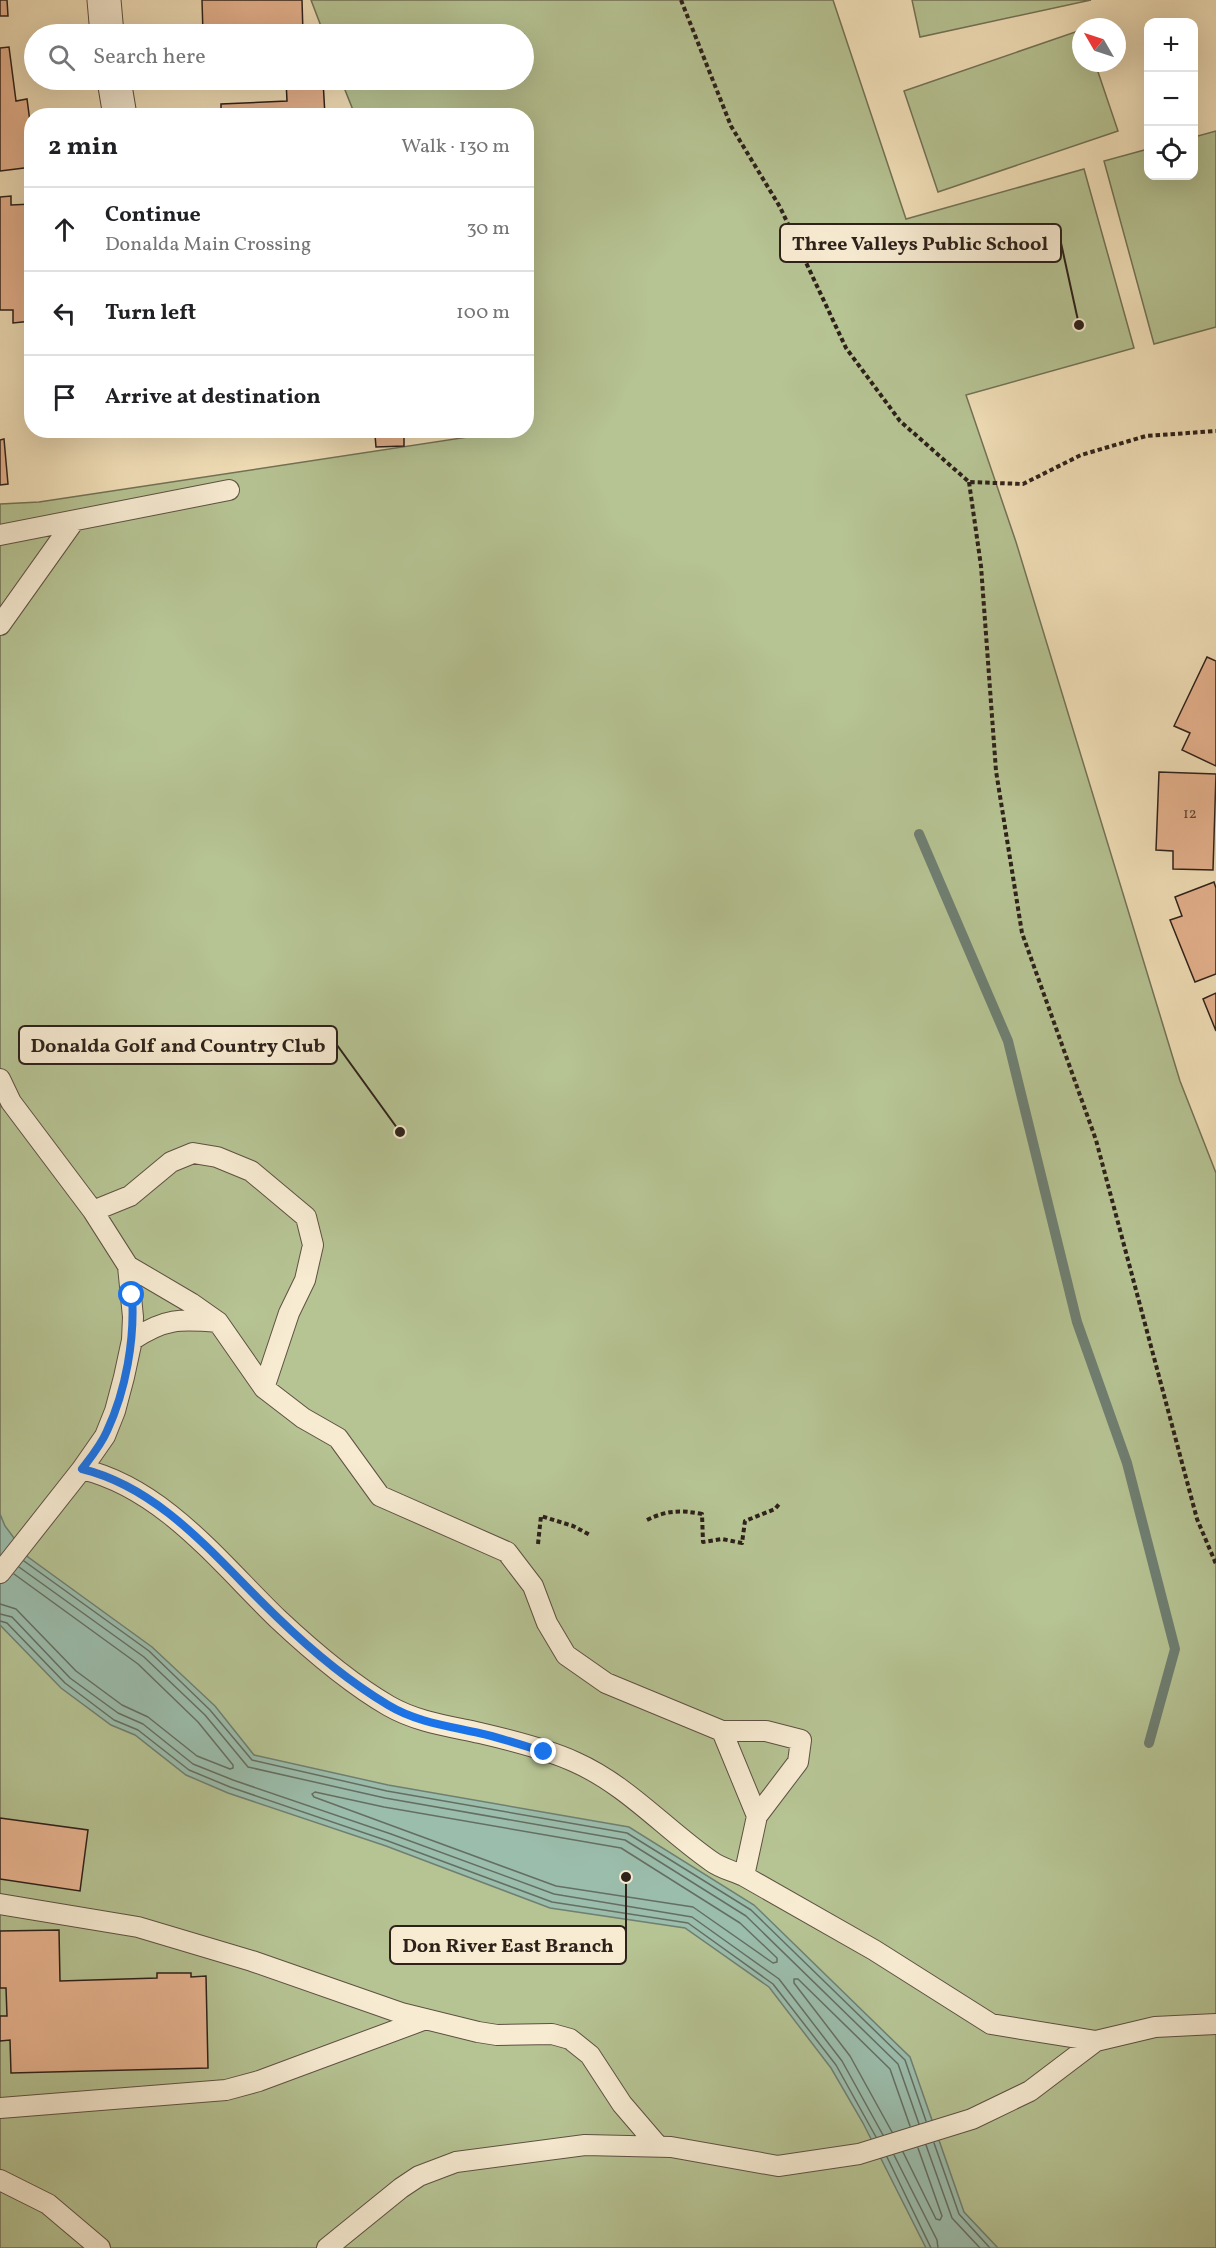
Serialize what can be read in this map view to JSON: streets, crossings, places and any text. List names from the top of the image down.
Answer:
{
  "places": ["Three Valleys Public School", "Donalda Golf and Country Club", "Don River East Branch"],
  "house_numbers": ["12"],
  "north": "top left",
  "page": {
    "map_buttons": ["+", "−"],
    "search": "Search here",
    "heading": ["2 min", "Walk · 130 m"],
    "list": [
      ["Continue", "Donalda Main Crossing", "30 m"],
      ["Turn left", "100 m"],
      "Arrive at destination"
    ]
  }
}
